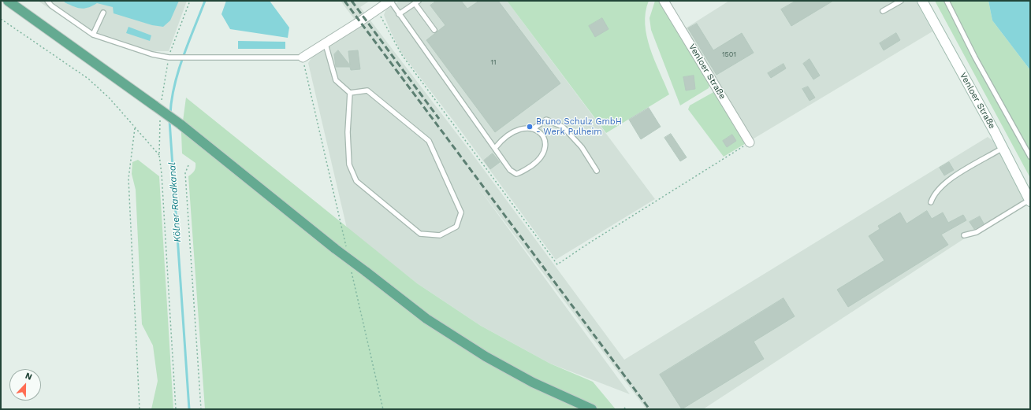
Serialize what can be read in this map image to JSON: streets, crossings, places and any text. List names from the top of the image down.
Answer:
{
  "streets": {
    "main road": ["Venloer Straße"]
  },
  "water": ["Kölner Randkanal"],
  "places": ["Bruno Schulz GmbH - Werk Pulheim"],
  "house_numbers": ["1501", "11"],
  "north": "top"
}
